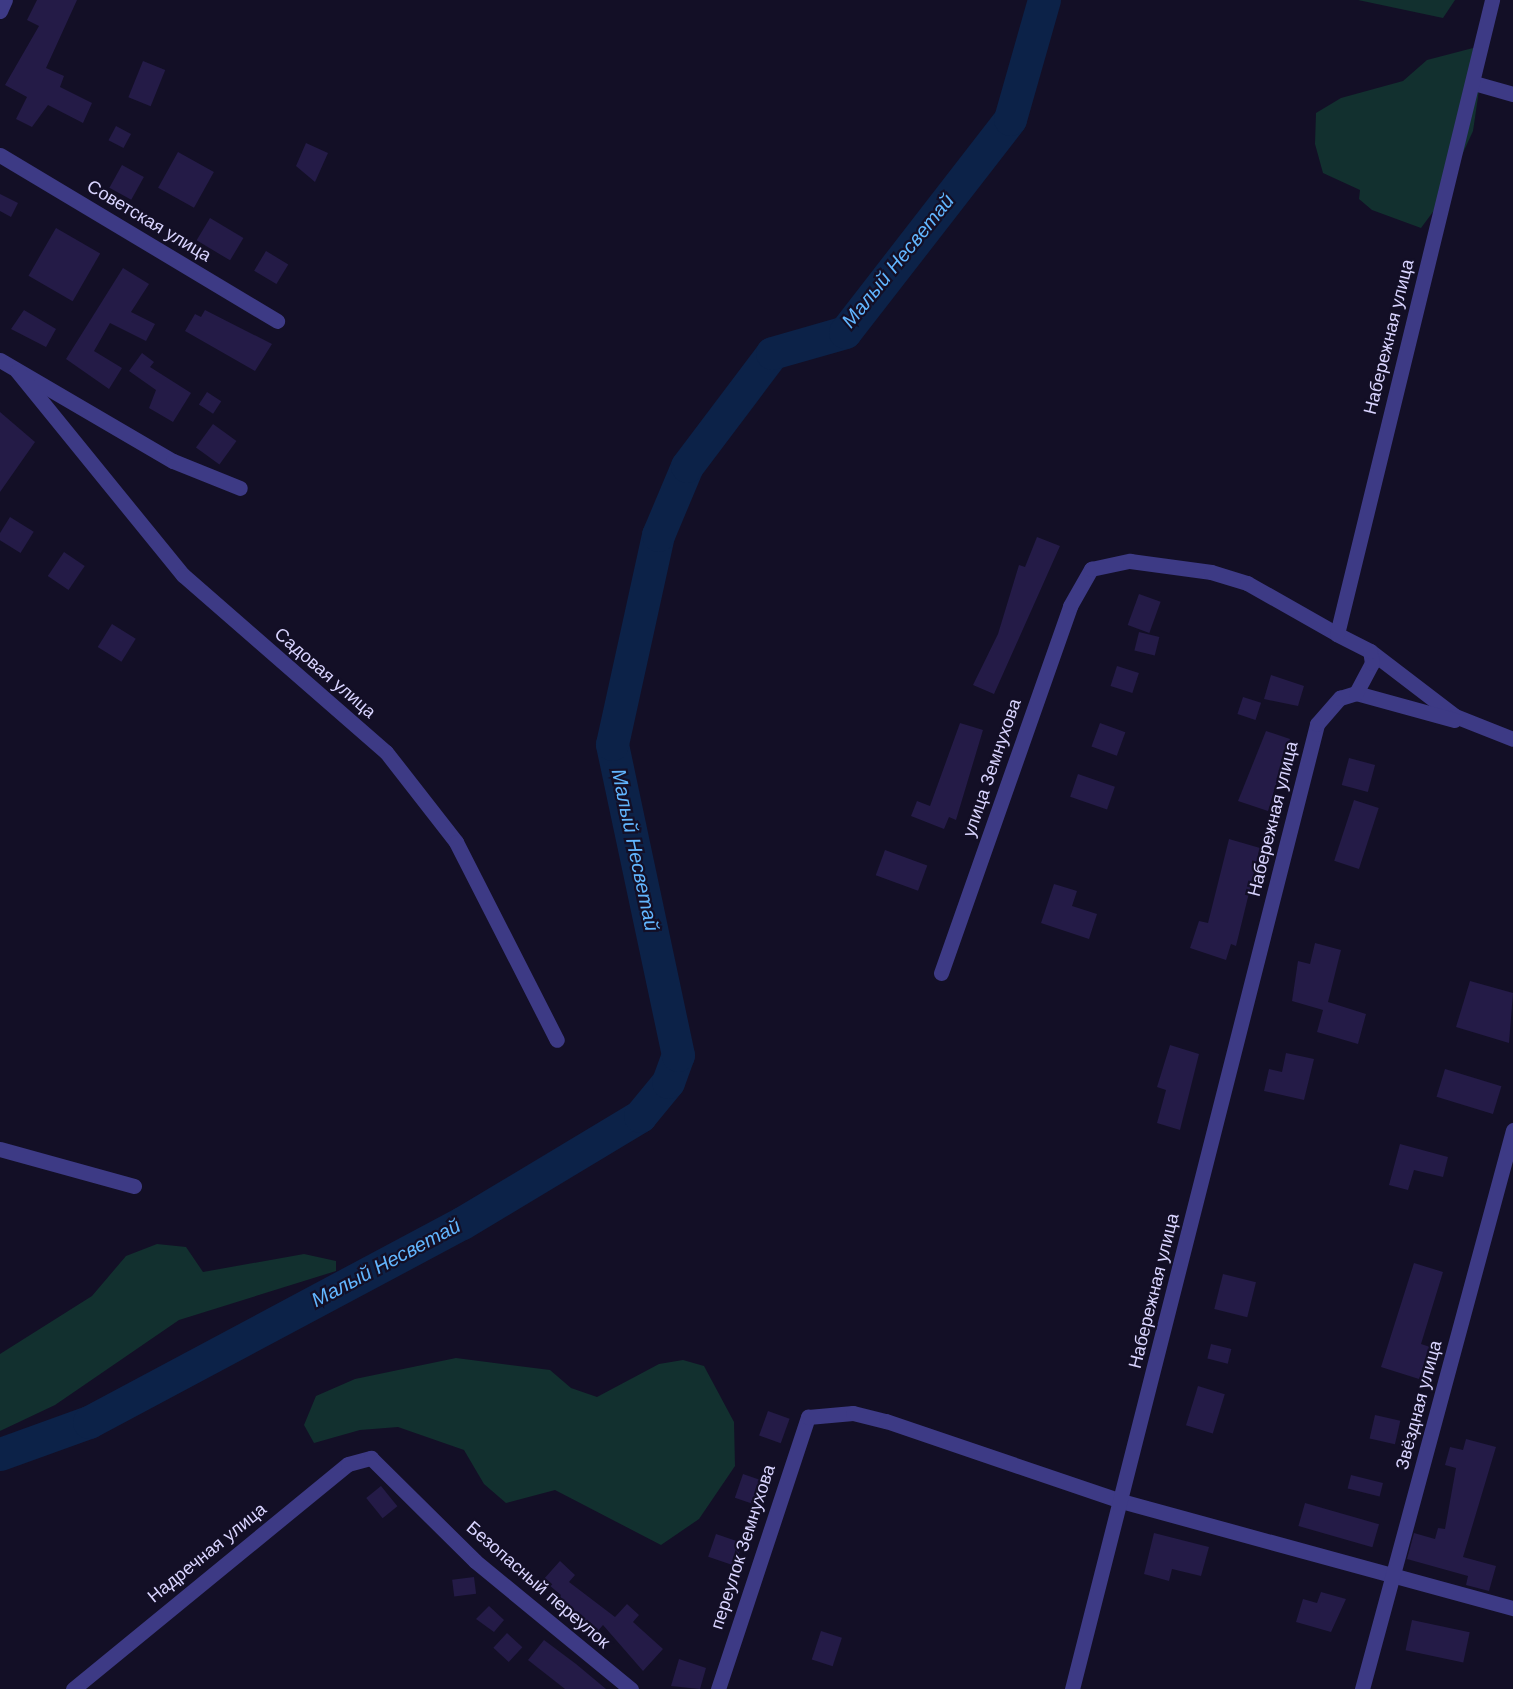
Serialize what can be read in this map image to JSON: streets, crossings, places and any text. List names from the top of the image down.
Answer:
{
  "streets": {
    "street": [
      "Советская улица",
      "Набережная улица",
      "Садовая улица",
      "улица Земнухова",
      "Звёздная улица",
      "переулок Земнухова",
      "Надречная улица",
      "Безопасный переулок"
    ]
  },
  "crossings": [
    ["Набережная улица", "улица Земнухова"],
    ["Набережная улица", "переулок Земнухова"],
    ["Надречная улица", "Безопасный переулок"]
  ],
  "water": ["Малый Несветай"]
}
